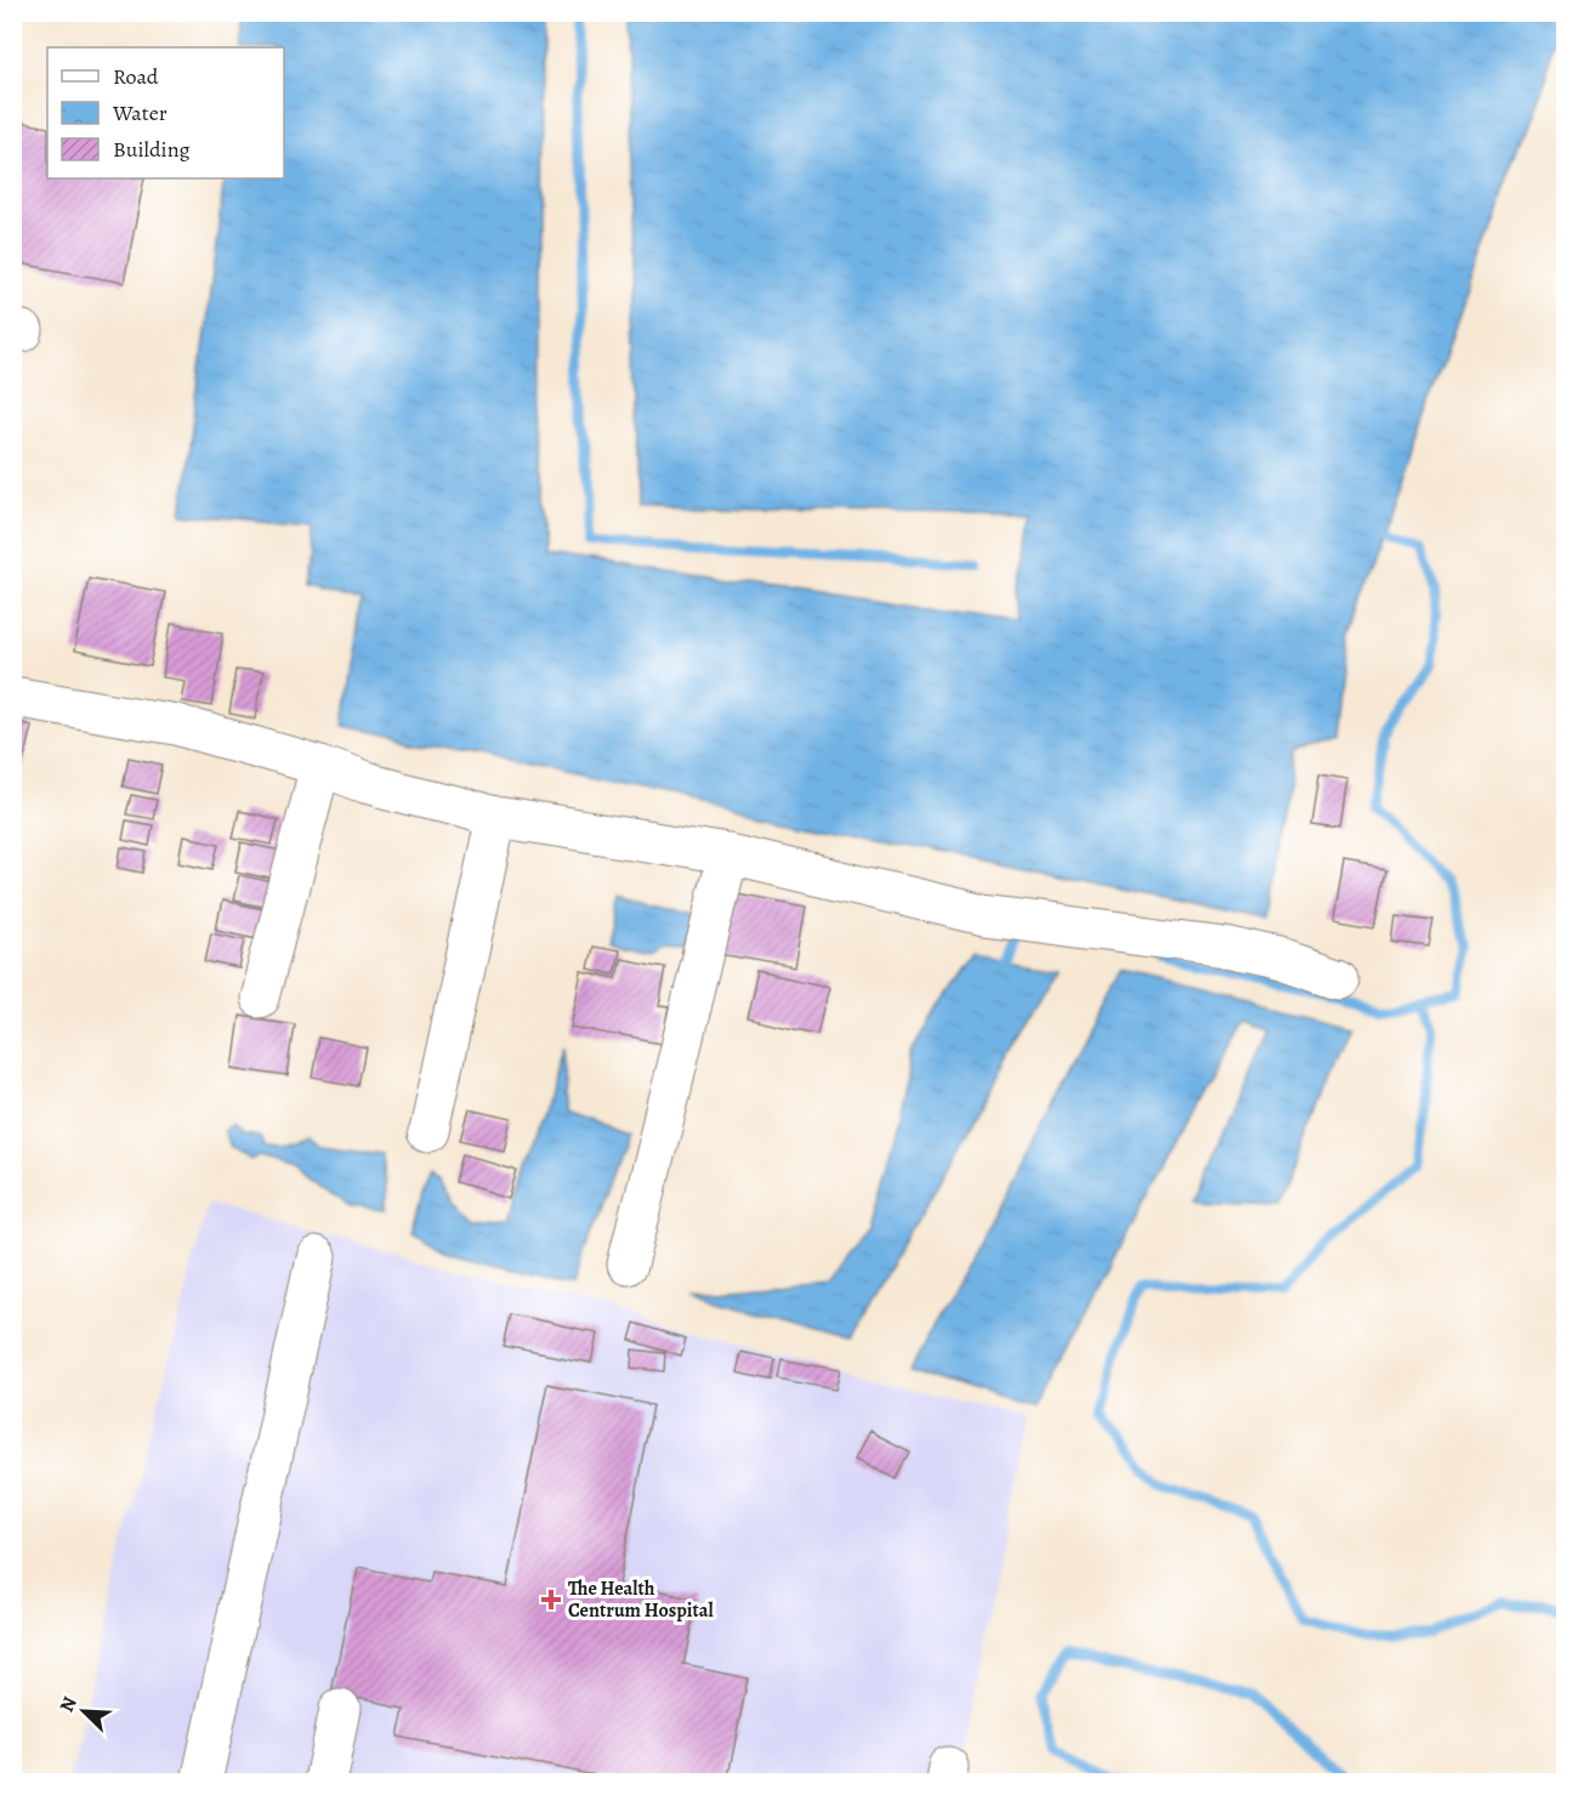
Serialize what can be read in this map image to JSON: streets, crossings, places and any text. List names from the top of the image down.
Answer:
{
  "places": {
    "health": ["The Health Centrum Hospital"]
  },
  "legend": ["Road", "Water", "Building"],
  "north": "top left"
}
